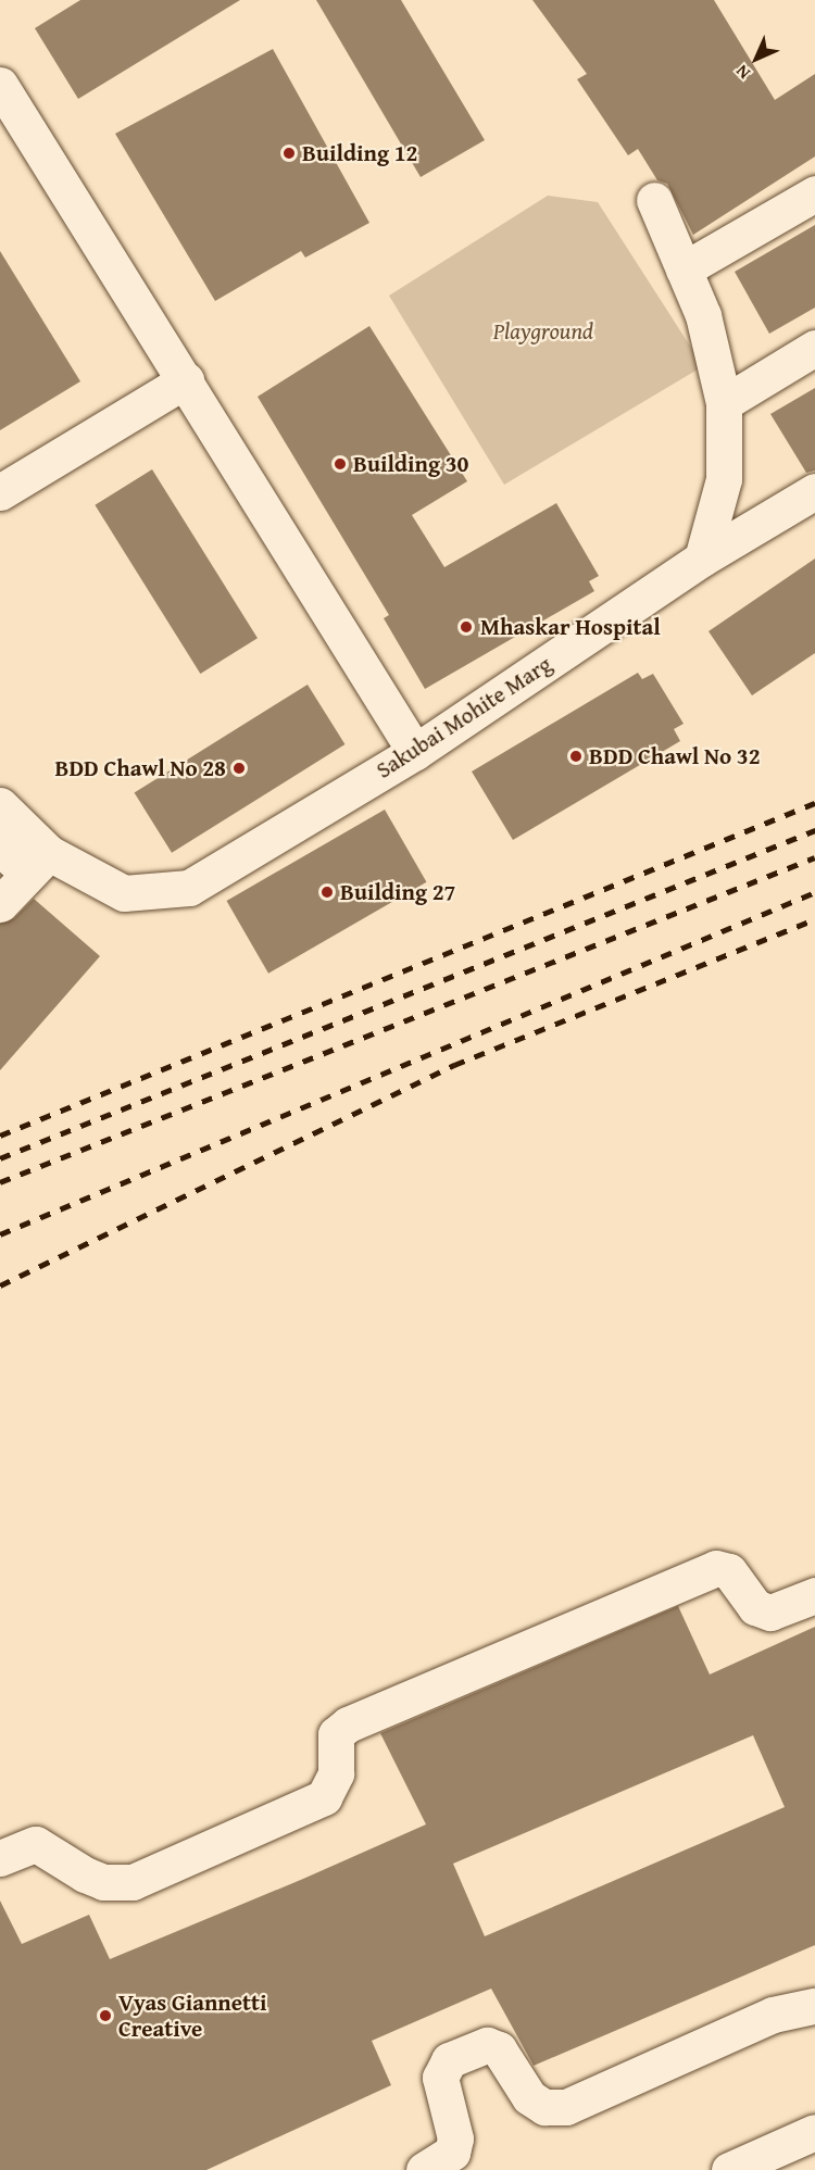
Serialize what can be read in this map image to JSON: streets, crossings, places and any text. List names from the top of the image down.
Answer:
{
  "streets": {
    "street": ["Sakubai Mohite Marg"]
  },
  "parks": ["Playground"],
  "places": [
    "Building 12",
    "Building 30",
    "Mhaskar Hospital",
    "BDD Chawl No 32",
    "BDD Chawl No 28",
    "Building 27",
    "Vyas Giannetti Creative"
  ],
  "north": "bottom left"
}
